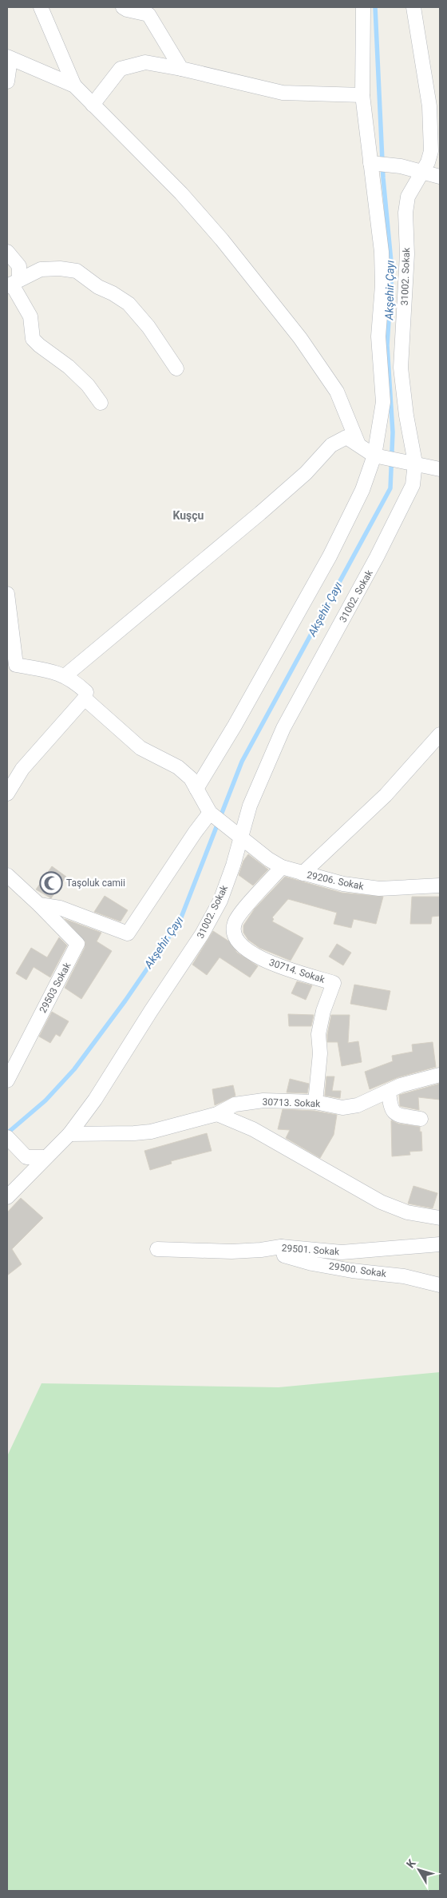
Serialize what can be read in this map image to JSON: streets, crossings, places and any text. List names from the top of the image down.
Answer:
{
  "streets": {
    "street": [
      "31002. Sokak",
      "29206. Sokak",
      "30714. Sokak",
      "29503 Sokak",
      "30713. Sokak",
      "29501. Sokak",
      "29500. Sokak"
    ]
  },
  "crossings": [
    ["31002. Sokak", "29206. Sokak"],
    ["31002. Sokak", "30713. Sokak"],
    ["29206. Sokak", "30714. Sokak"],
    ["30714. Sokak", "30713. Sokak"],
    ["29501. Sokak", "29500. Sokak"]
  ],
  "districts": ["Kuşçu"],
  "water": ["Akşehir Çayı"],
  "places": {
    "mosque": ["Taşoluk camii"]
  },
  "north": "top left"
}
